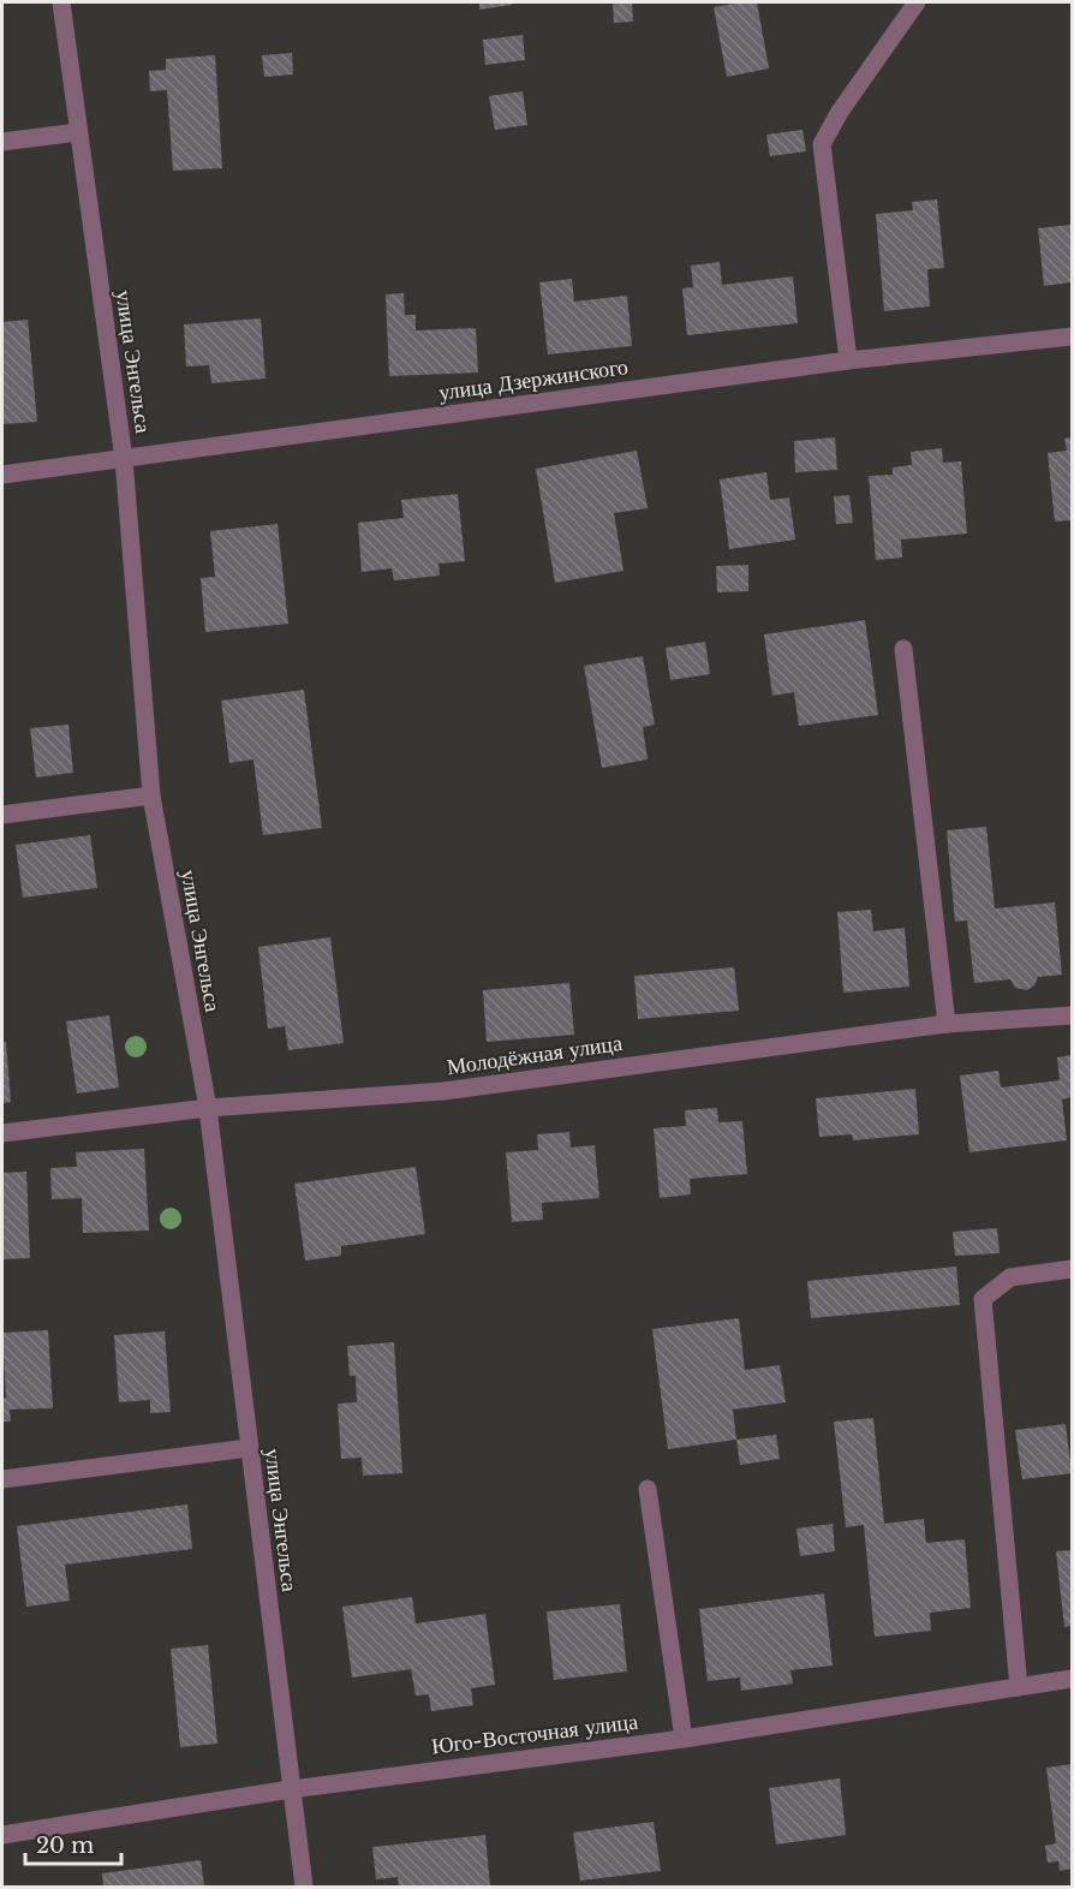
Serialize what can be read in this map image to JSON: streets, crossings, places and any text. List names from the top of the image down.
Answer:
{
  "streets": {
    "street": [
      "улица Энгельса",
      "улица Дзержинского",
      "Молодёжная улица",
      "Юго-Восточная улица"
    ]
  },
  "crossings": [
    ["улица Энгельса", "улица Дзержинского"],
    ["улица Энгельса", "Молодёжная улица"],
    ["улица Энгельса", "Юго-Восточная улица"]
  ],
  "scale_bar": "20 m"
}
